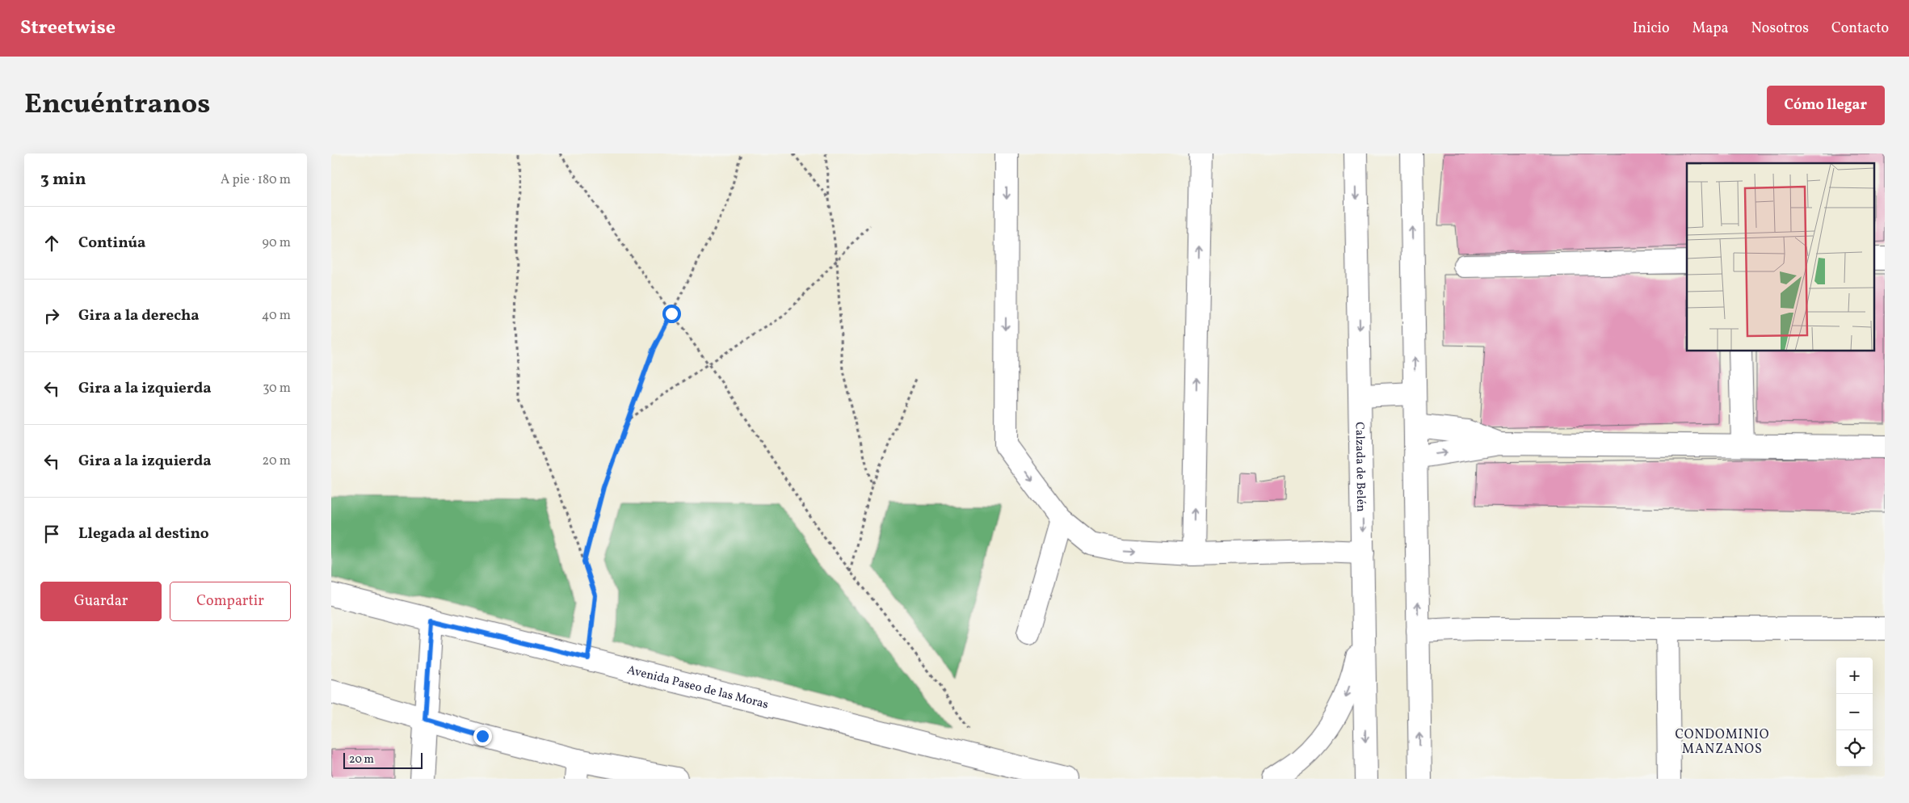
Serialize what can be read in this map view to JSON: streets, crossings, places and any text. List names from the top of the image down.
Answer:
{
  "streets": {
    "street": ["Calzada de Belén", "Avenida Paseo de las Moras"]
  },
  "districts": ["CONDOMINIO MANZANOS"],
  "scale_bar": "20 m",
  "page": {
    "header": "Streetwise",
    "nav": [
      "Inicio",
      "Mapa",
      "Nosotros",
      "Contacto"
    ],
    "title": "Encuéntranos",
    "buttons": [
      "Cómo llegar",
      ["Guardar", "Compartir"]
    ],
    "heading": ["3 min", "A pie · 180 m"],
    "list": [
      ["Continúa", "90 m"],
      ["Gira a la derecha", "40 m"],
      ["Gira a la izquierda", "30 m"],
      ["Gira a la izquierda", "20 m"],
      "Llegada al destino"
    ],
    "map_buttons": ["+", "−"],
    "scale": "20 m"
  }
}
